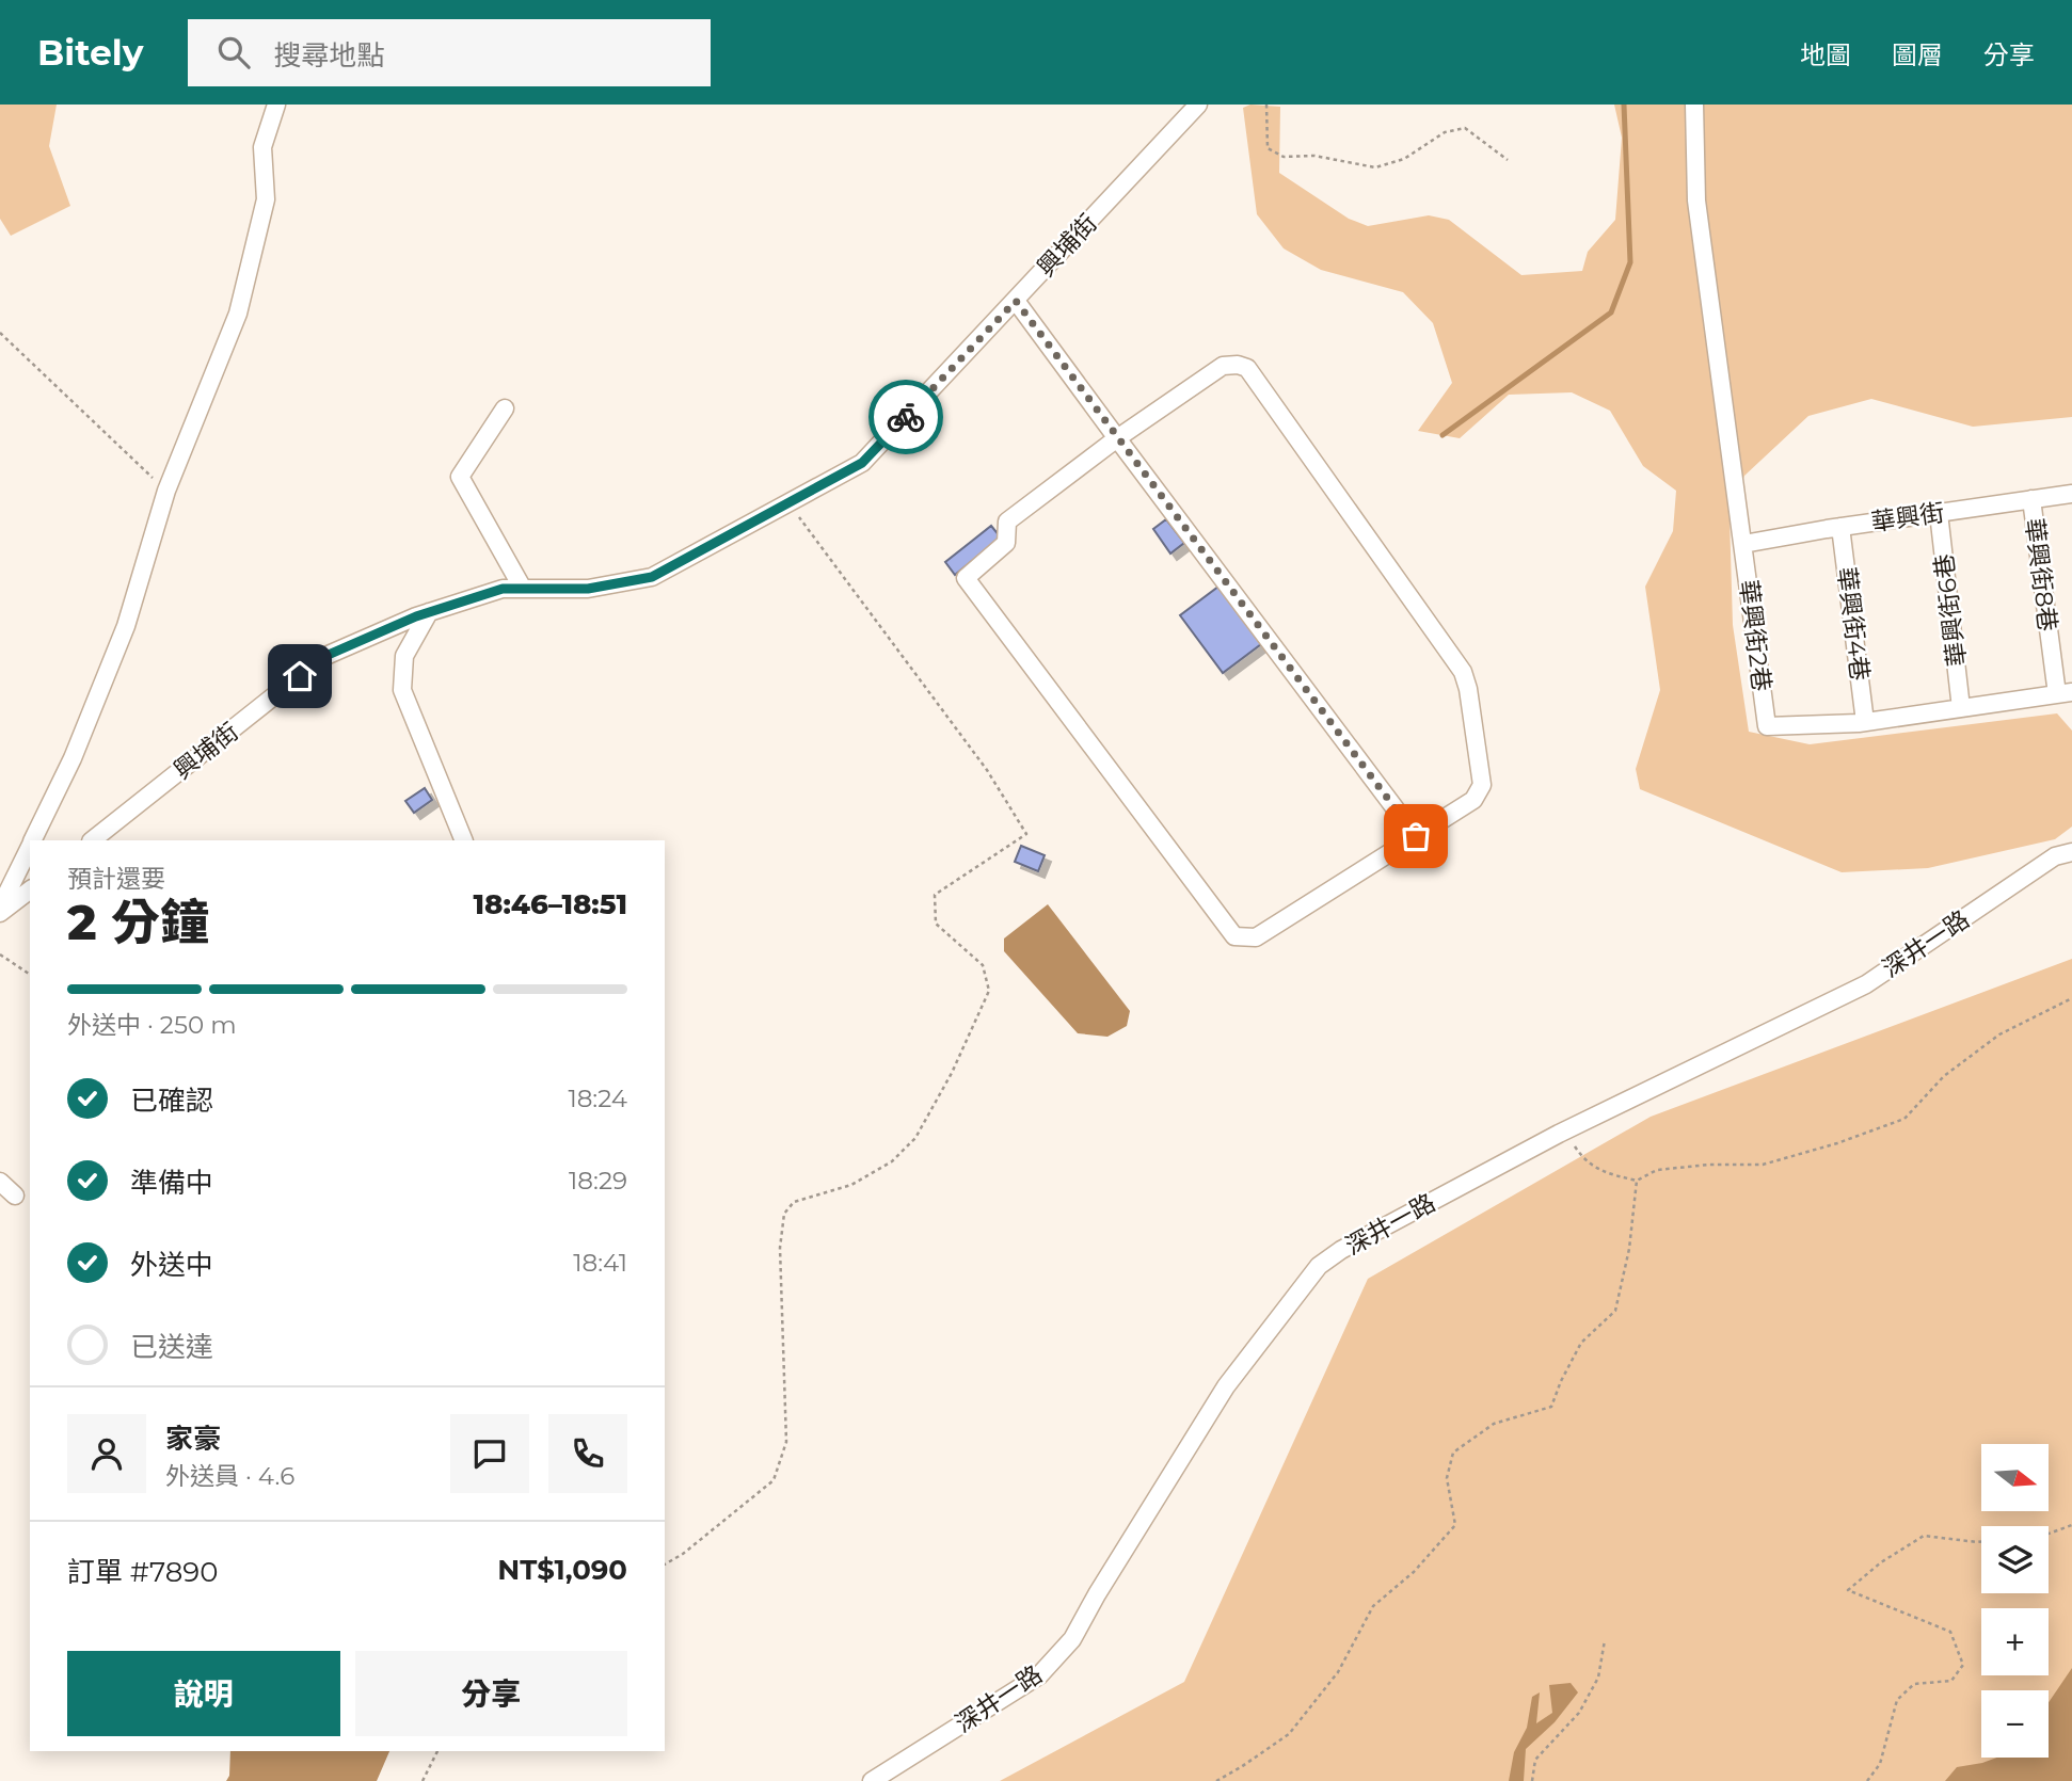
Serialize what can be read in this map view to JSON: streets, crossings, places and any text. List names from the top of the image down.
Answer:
{
  "streets": {
    "street": [
      "興埔街",
      "華興街",
      "華興街8巷",
      "華興街6巷",
      "華興街4巷",
      "華興街2巷",
      "深井一路"
    ]
  },
  "crossings": [
    ["華興街", "華興街8巷"],
    ["華興街", "華興街6巷"],
    ["華興街", "華興街4巷"],
    ["華興街", "華興街2巷"],
    ["華興街4巷", "華興街2巷"]
  ],
  "north": "right",
  "page": {
    "header": "Bitely",
    "search": "搜尋地點",
    "nav": ["地圖", "圖層", "分享"],
    "heading": ["2 分鐘", "預計還要", "18:46–18:51"],
    "panel": [
      "家豪",
      "外送員 · 4.6",
      "訂單 #7890",
      "NT$1,090"
    ],
    "bar": "外送中 · 250 m",
    "list": [
      ["已確認", "18:24"],
      ["準備中", "18:29"],
      ["外送中", "18:41"],
      "已送達"
    ],
    "map_buttons": ["+", "−"],
    "buttons": ["說明", "分享"]
  }
}
